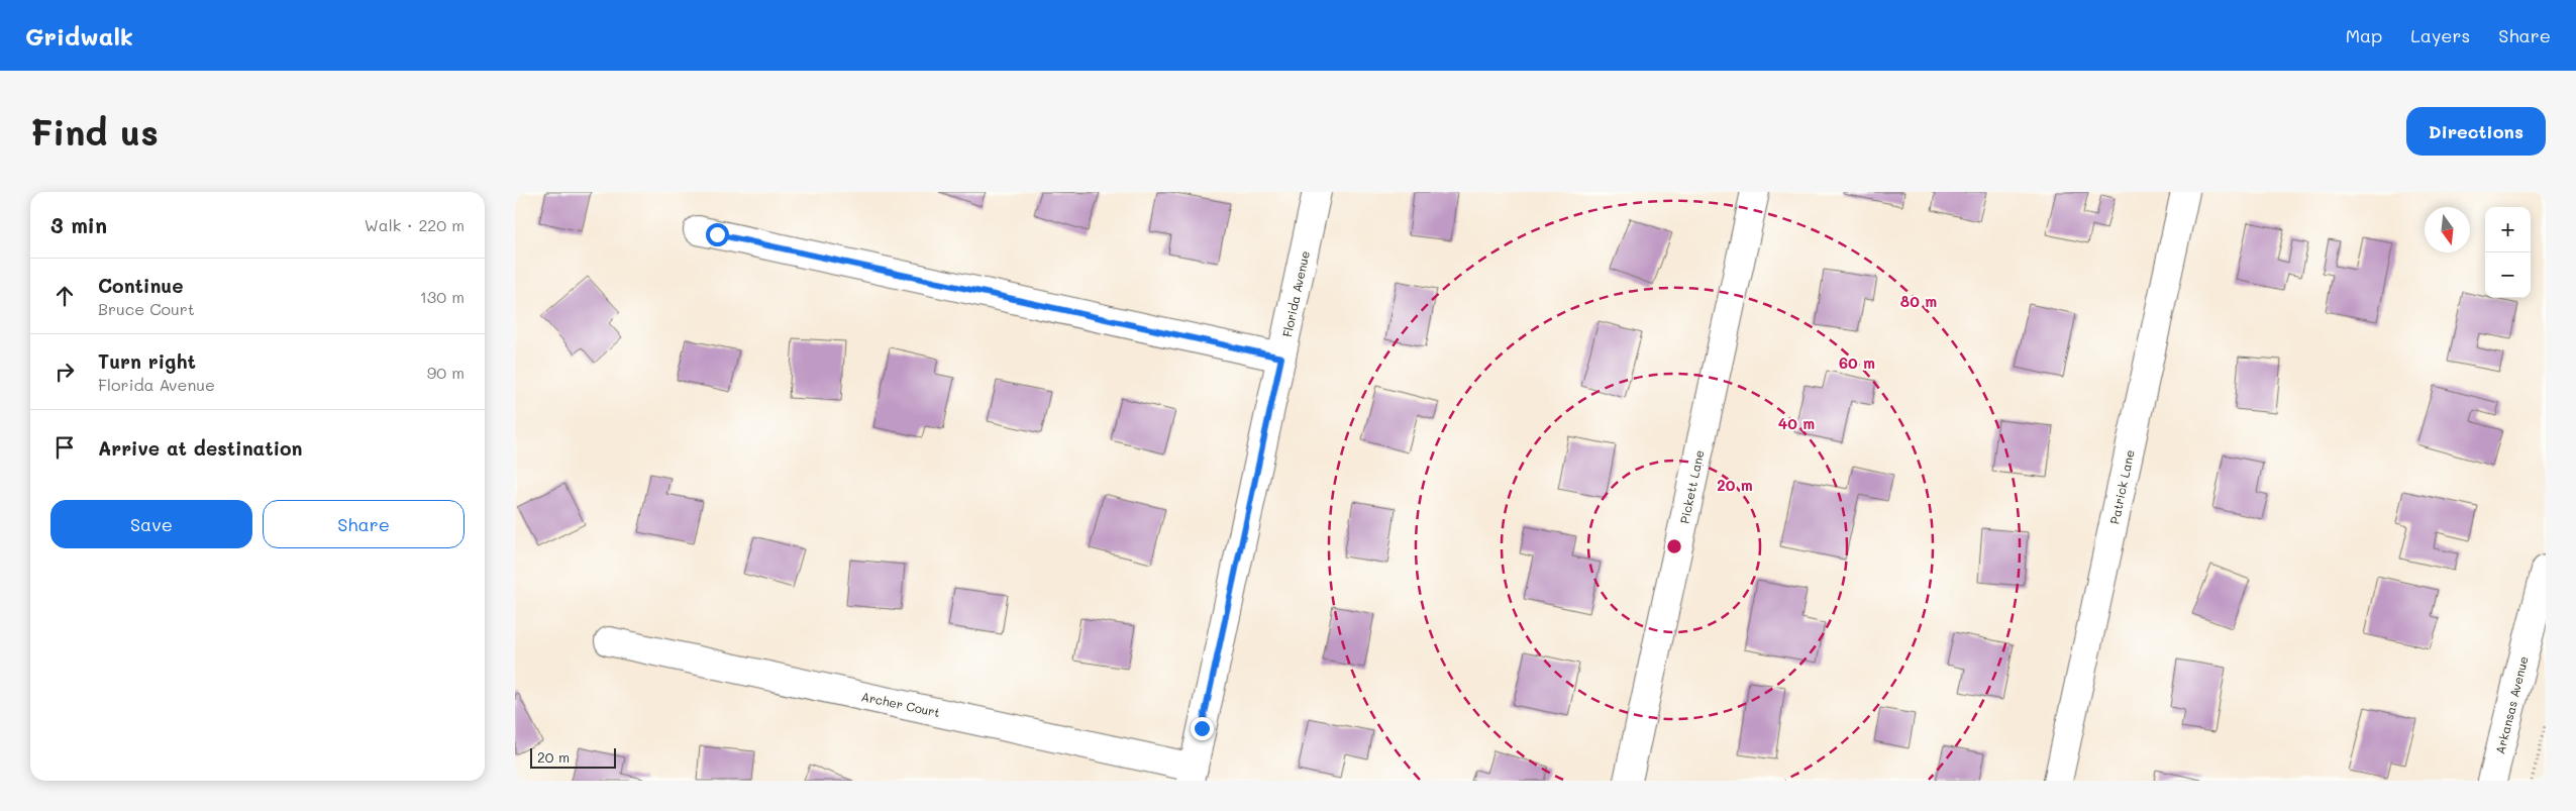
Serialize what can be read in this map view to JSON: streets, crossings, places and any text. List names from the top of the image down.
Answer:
{
  "streets": {
    "street": [
      "Florida Avenue",
      "Pickett Lane",
      "Patrick Lane",
      "Archer Court",
      "Arkansas Avenue"
    ]
  },
  "crossings": [
    ["Florida Avenue", "Archer Court"]
  ],
  "scale_bar": "20 m",
  "north": "bottom",
  "page": {
    "header": "Gridwalk",
    "nav": ["Map", "Layers", "Share"],
    "buttons": [
      "Directions",
      ["Save", "Share"]
    ],
    "title": "Find us",
    "heading": ["3 min", "Walk · 220 m"],
    "map_buttons": ["+", "−"],
    "list": [
      ["Continue", "Bruce Court", "130 m"],
      ["Turn right", "Florida Avenue", "90 m"],
      "Arrive at destination"
    ],
    "scale": "20 m"
  },
  "rings": [
    "80 m",
    "60 m",
    "40 m",
    "20 m"
  ]
}
